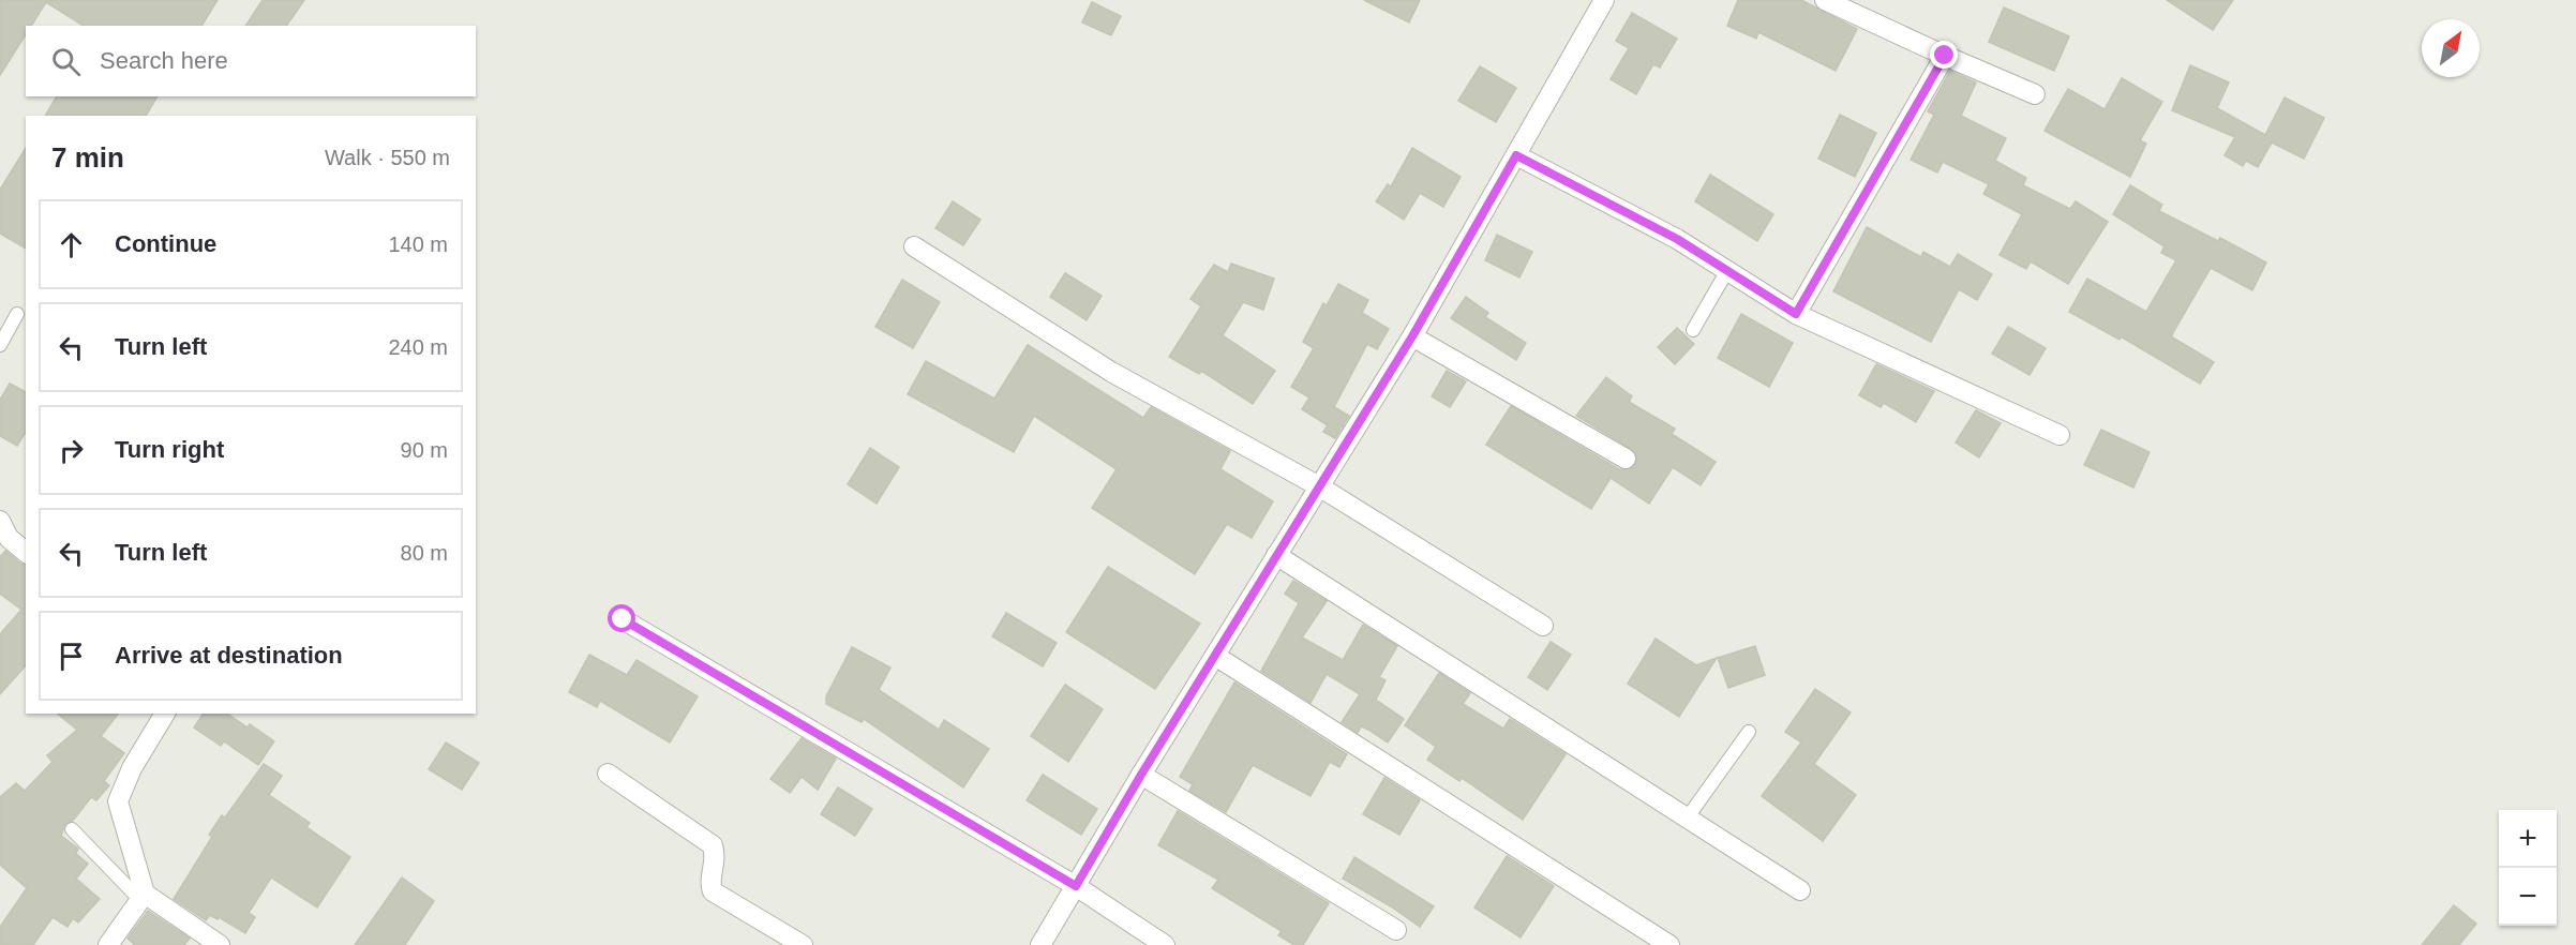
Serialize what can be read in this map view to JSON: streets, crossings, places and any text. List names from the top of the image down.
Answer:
{
  "north": "top right",
  "page": {
    "search": "Search here",
    "heading": ["7 min", "Walk · 550 m"],
    "list": [
      ["Continue", "140 m"],
      ["Turn left", "240 m"],
      ["Turn right", "90 m"],
      ["Turn left", "80 m"],
      "Arrive at destination"
    ],
    "map_buttons": ["+", "−"]
  }
}
